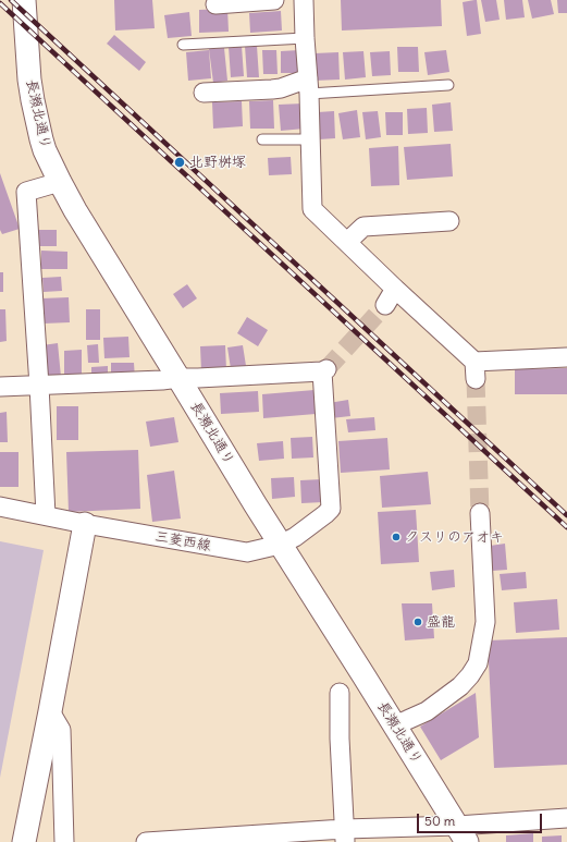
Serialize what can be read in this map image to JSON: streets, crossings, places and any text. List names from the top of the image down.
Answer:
{
  "streets": {
    "street": ["長瀬北通り", "三菱西線"]
  },
  "crossings": [
    ["長瀬北通り", "三菱西線"]
  ],
  "places": ["北野桝塚", "クスリのアオキ", "盛龍"],
  "scale_bar": "50 m"
}
